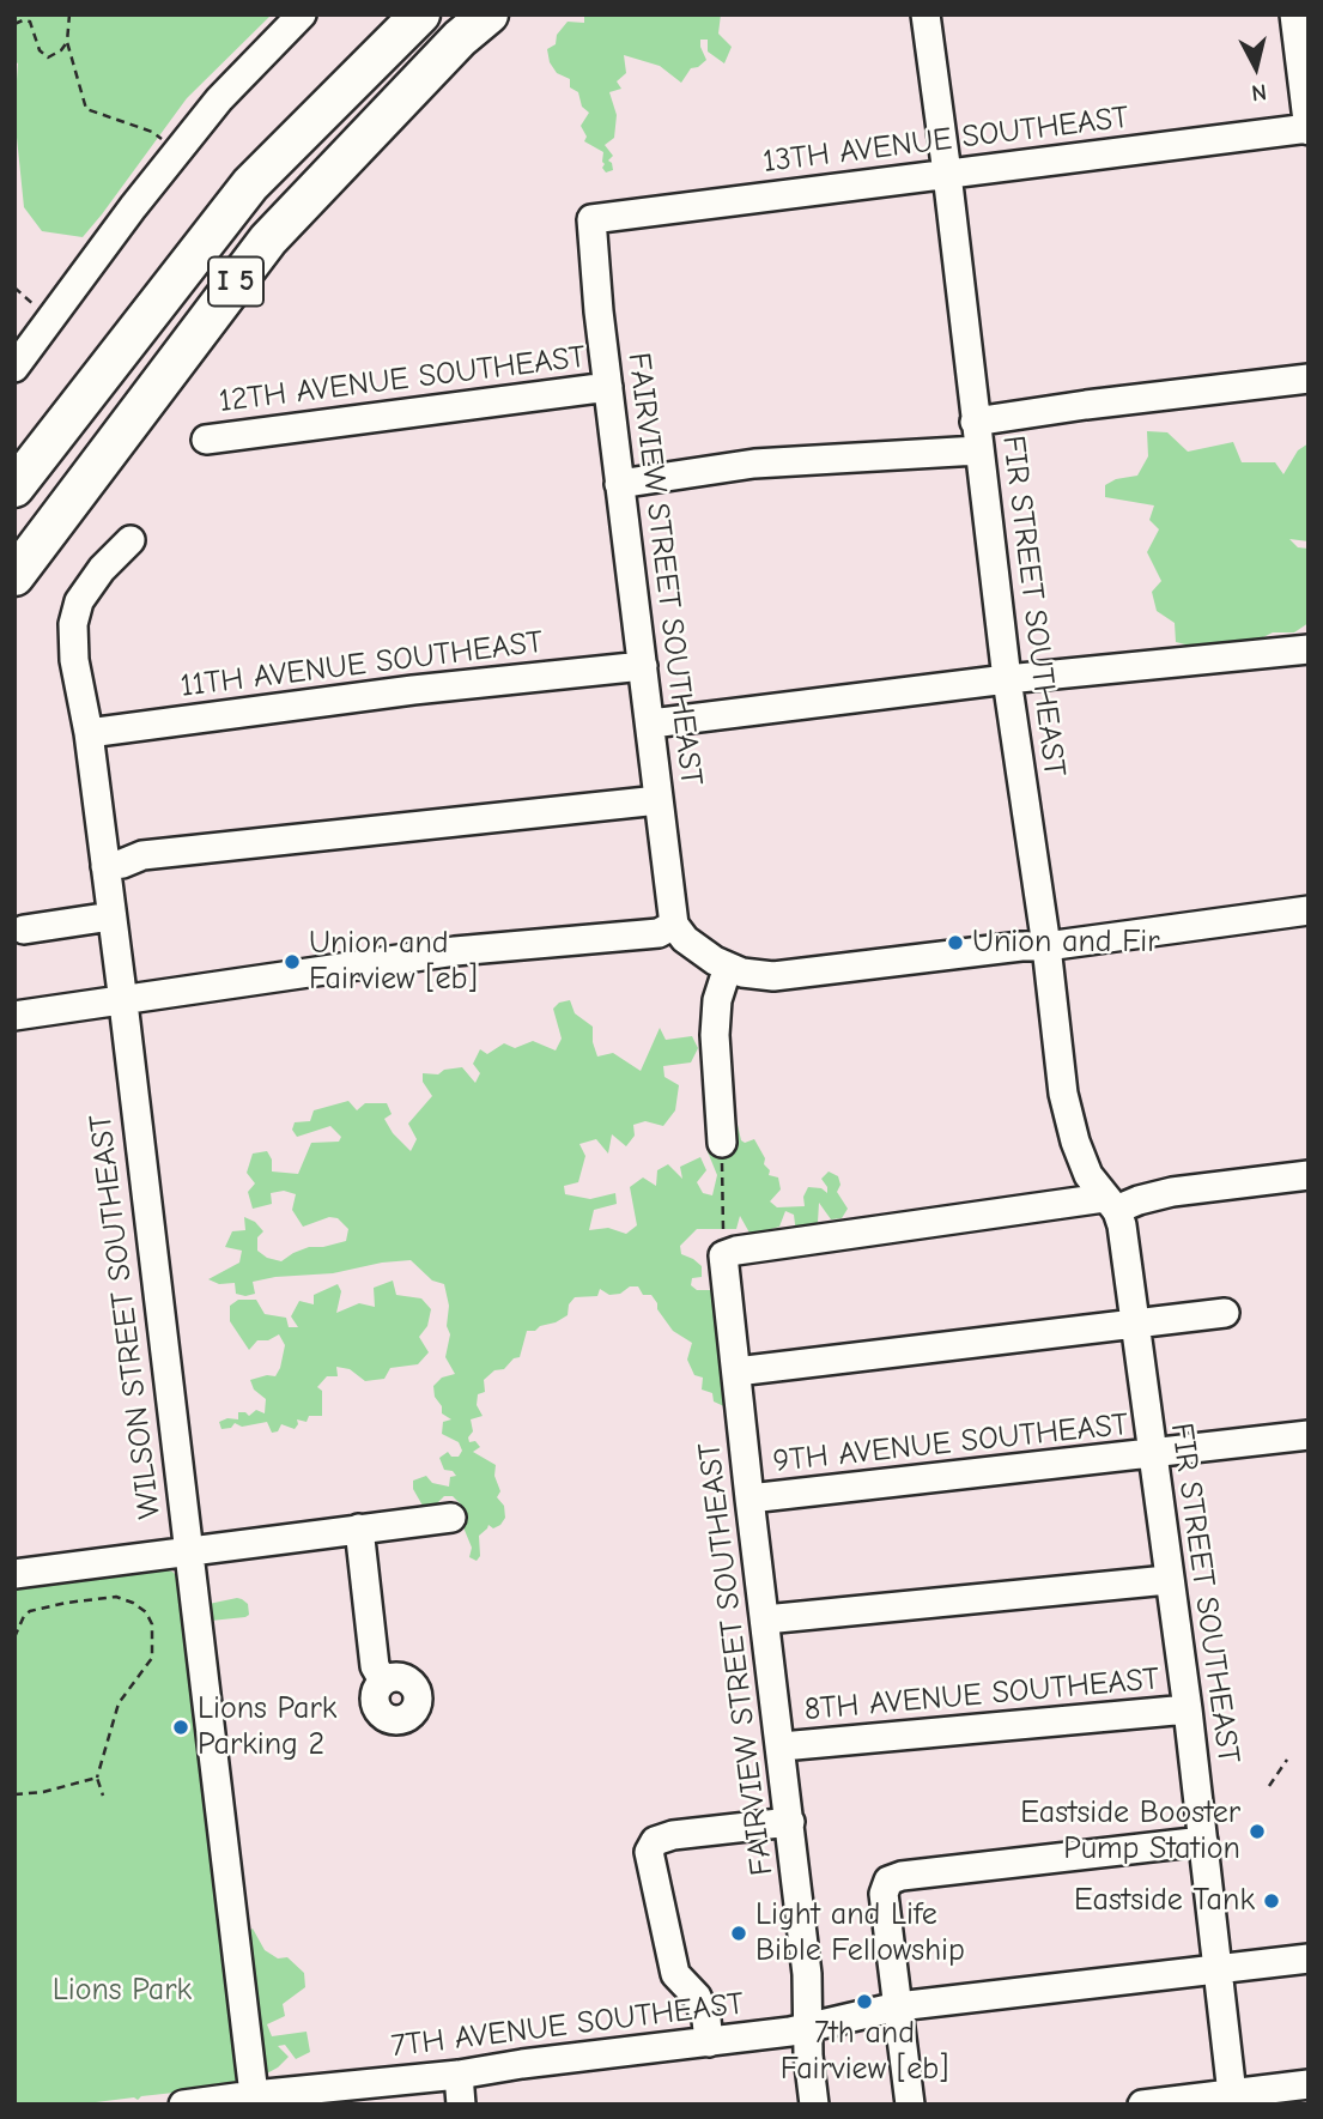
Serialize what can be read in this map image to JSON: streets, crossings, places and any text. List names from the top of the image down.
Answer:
{
  "streets": {
    "highway": ["I 5"],
    "street": [
      "13TH AVENUE SOUTHEAST",
      "12TH AVENUE SOUTHEAST",
      "FAIRVIEW STREET SOUTHEAST",
      "FIR STREET SOUTHEAST",
      "11TH AVENUE SOUTHEAST",
      "WILSON STREET SOUTHEAST",
      "9TH AVENUE SOUTHEAST",
      "8TH AVENUE SOUTHEAST",
      "7TH AVENUE SOUTHEAST"
    ]
  },
  "crossings": [
    ["13TH AVENUE SOUTHEAST", "FAIRVIEW STREET SOUTHEAST"],
    ["13TH AVENUE SOUTHEAST", "FIR STREET SOUTHEAST"],
    ["12TH AVENUE SOUTHEAST", "FAIRVIEW STREET SOUTHEAST"],
    ["FAIRVIEW STREET SOUTHEAST", "11TH AVENUE SOUTHEAST"],
    ["FAIRVIEW STREET SOUTHEAST", "9TH AVENUE SOUTHEAST"],
    ["FAIRVIEW STREET SOUTHEAST", "8TH AVENUE SOUTHEAST"],
    ["FAIRVIEW STREET SOUTHEAST", "7TH AVENUE SOUTHEAST"],
    ["FIR STREET SOUTHEAST", "9TH AVENUE SOUTHEAST"],
    ["FIR STREET SOUTHEAST", "8TH AVENUE SOUTHEAST"],
    ["FIR STREET SOUTHEAST", "7TH AVENUE SOUTHEAST"],
    ["11TH AVENUE SOUTHEAST", "WILSON STREET SOUTHEAST"],
    ["WILSON STREET SOUTHEAST", "7TH AVENUE SOUTHEAST"]
  ],
  "parks": ["Lions Park"],
  "places": [
    "Union and Fir",
    "Union and Fairview [eb]",
    "Lions Park Parking 2",
    "Eastside Booster Pump Station",
    "Eastside Tank",
    "Light and Life Bible Fellowship",
    "7th and Fairview [eb]"
  ],
  "north": "bottom"
}
